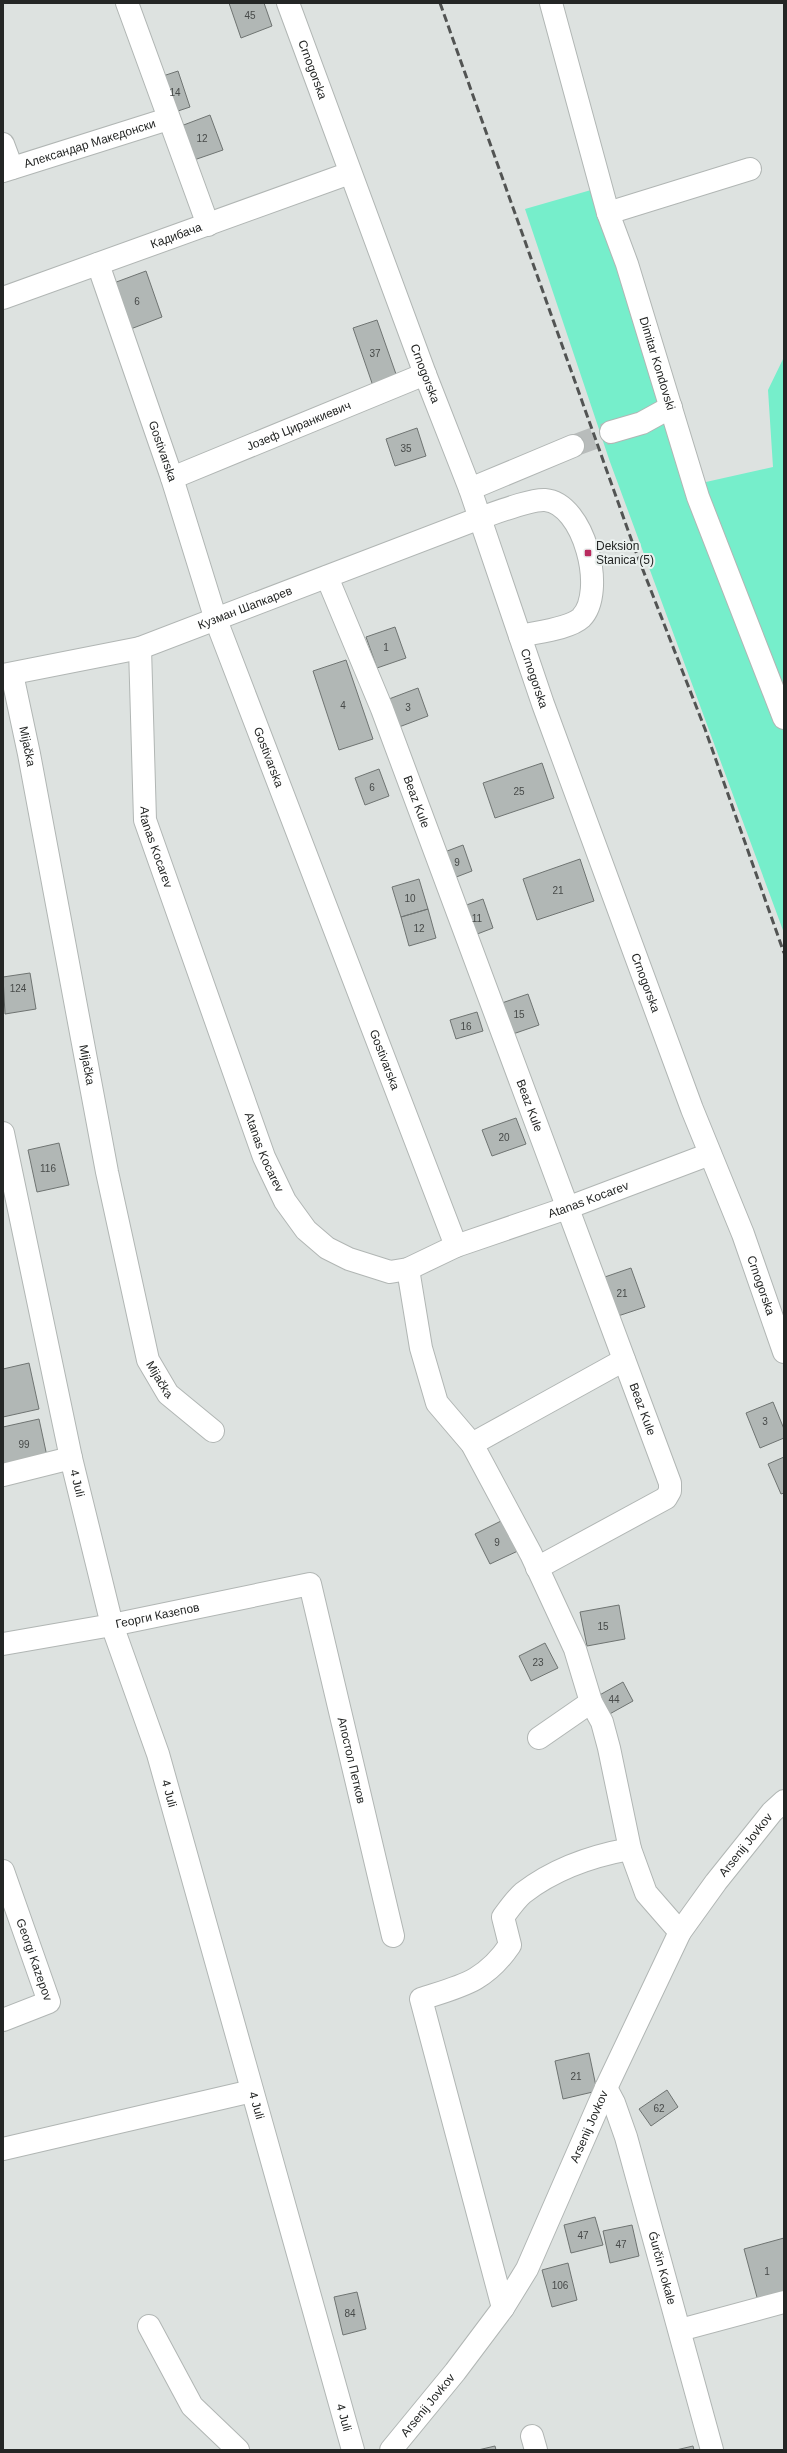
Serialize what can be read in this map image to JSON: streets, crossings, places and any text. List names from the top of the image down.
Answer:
{
  "streets": {
    "street": [
      "Crnogorska",
      "Александар Македонски",
      "Кадибача",
      "Dimitar Kondovski",
      "Јозеф Циранкиевич",
      "Gostivarska",
      "Кузман Шапкарев",
      "Mijačka",
      "Beaz Kule",
      "Atanas Kocarev",
      "4 Juli",
      "Георги Казепов",
      "Апостол Петков",
      "Arsenij Jovkov",
      "Georgi Kazepov",
      "Ǵurčin Kokale"
    ]
  },
  "crossings": [
    ["Crnogorska", "Кадибача"],
    ["Crnogorska", "Јозеф Циранкиевич"],
    ["Crnogorska", "Кузман Шапкарев"],
    ["Crnogorska", "Atanas Kocarev"],
    ["Александар Македонски", "Кадибача"],
    ["Кадибача", "Gostivarska"],
    ["Јозеф Циранкиевич", "Gostivarska"],
    ["Gostivarska", "Кузман Шапкарев"],
    ["Gostivarska", "Atanas Kocarev"],
    ["Кузман Шапкарев", "Mijačka"],
    ["Кузман Шапкарев", "Beaz Kule"],
    ["Кузман Шапкарев", "Atanas Kocarev"],
    ["Beaz Kule", "Atanas Kocarev"],
    ["4 Juli", "Георги Казепов"],
    ["Георги Казепов", "Апостол Петков"],
    ["Arsenij Jovkov", "Ǵurčin Kokale"]
  ],
  "places": {
    "transit": ["Deksion Stanica (5)"]
  },
  "house_numbers": [
    "45",
    "14",
    "12",
    "6",
    "37",
    "35",
    "1",
    "4",
    "3",
    "6",
    "25",
    "9",
    "21",
    "10",
    "11",
    "12",
    "124",
    "15",
    "16",
    "20",
    "116",
    "21",
    "3",
    "99",
    "9",
    "15",
    "23",
    "44",
    "21",
    "62",
    "47",
    "47",
    "1",
    "106",
    "84"
  ]
}
